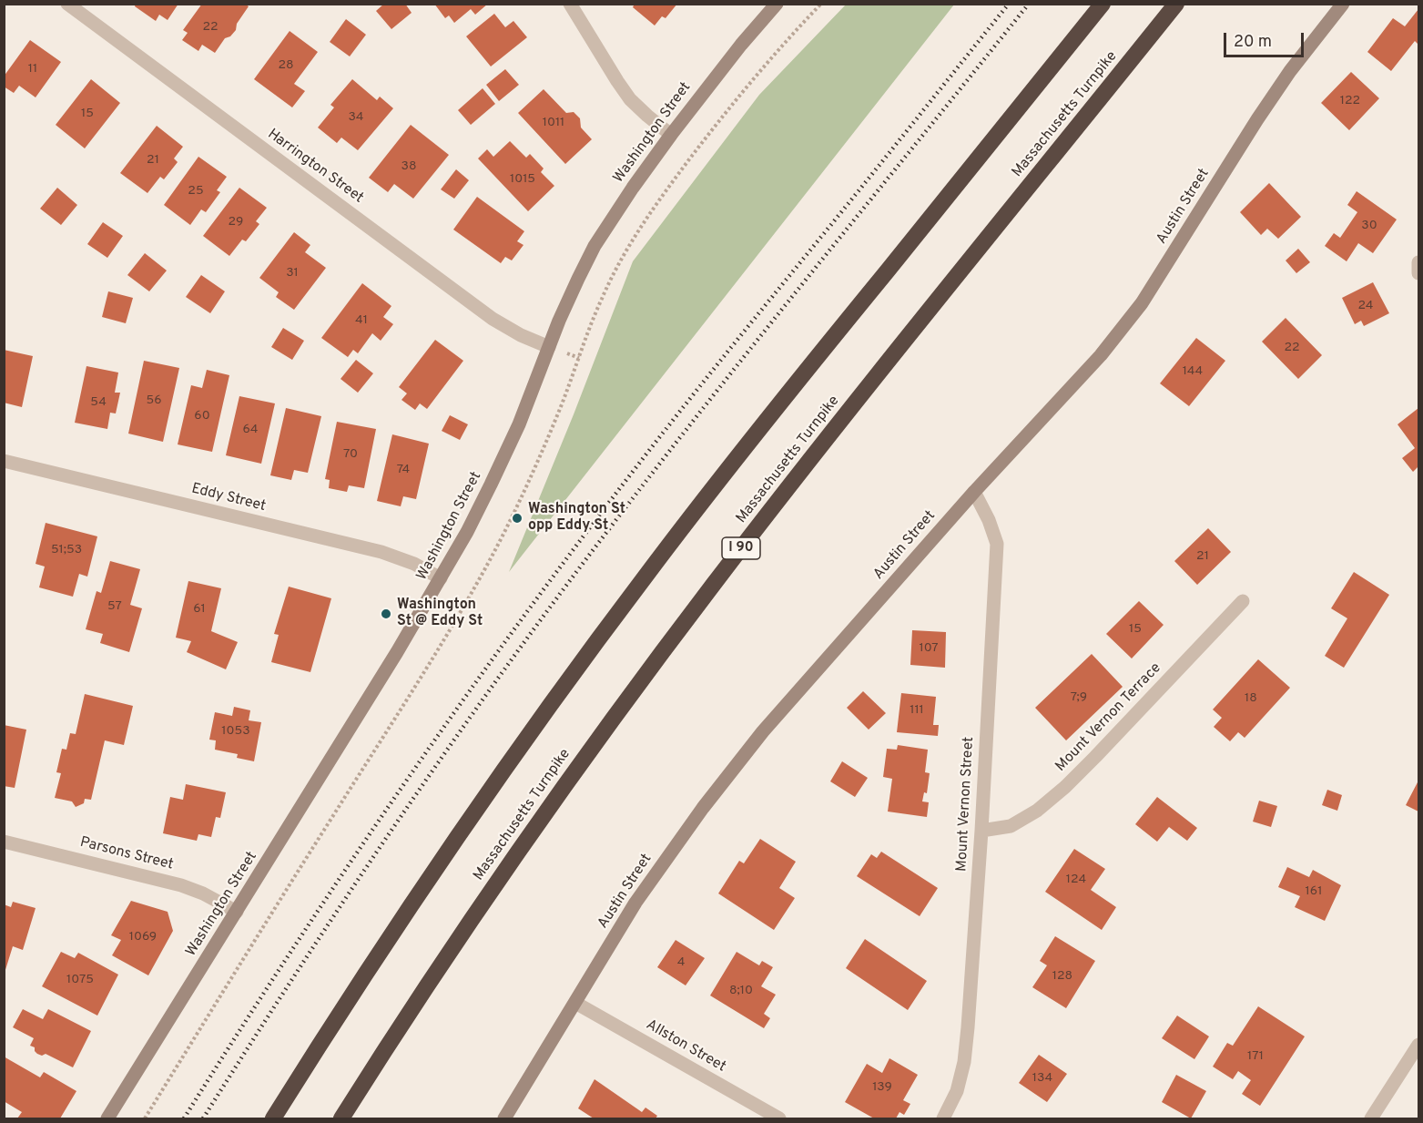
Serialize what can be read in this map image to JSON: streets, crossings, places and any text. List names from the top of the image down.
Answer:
{
  "streets": {
    "highway": ["Massachusetts Turnpike", "I 90"],
    "main road": ["Washington Street", "Austin Street"],
    "street": [
      "Harrington Street",
      "Eddy Street",
      "Mount Vernon Terrace",
      "Mount Vernon Street",
      "Parsons Street",
      "Allston Street"
    ]
  },
  "crossings": [
    ["Washington Street", "Harrington Street"],
    ["Washington Street", "Eddy Street"],
    ["Washington Street", "Parsons Street"],
    ["Austin Street", "Mount Vernon Street"],
    ["Austin Street", "Allston Street"],
    ["Mount Vernon Terrace", "Mount Vernon Street"]
  ],
  "places": ["Washington St opp Eddy St", "Washington St @ Eddy St"],
  "house_numbers": [
    "22",
    "28",
    "11",
    "122",
    "15",
    "34",
    "1011",
    "21",
    "38",
    "1015",
    "25",
    "29",
    "30",
    "31",
    "24",
    "41",
    "22",
    "144",
    "56",
    "54",
    "60",
    "64",
    "70",
    "74",
    "51;53",
    "21",
    "57",
    "61",
    "15",
    "107",
    "7;9",
    "18",
    "111",
    "1053",
    "124",
    "161",
    "1069",
    "4",
    "128",
    "1075",
    "8;10",
    "171",
    "134",
    "139"
  ],
  "scale_bar": "20 m"
}
